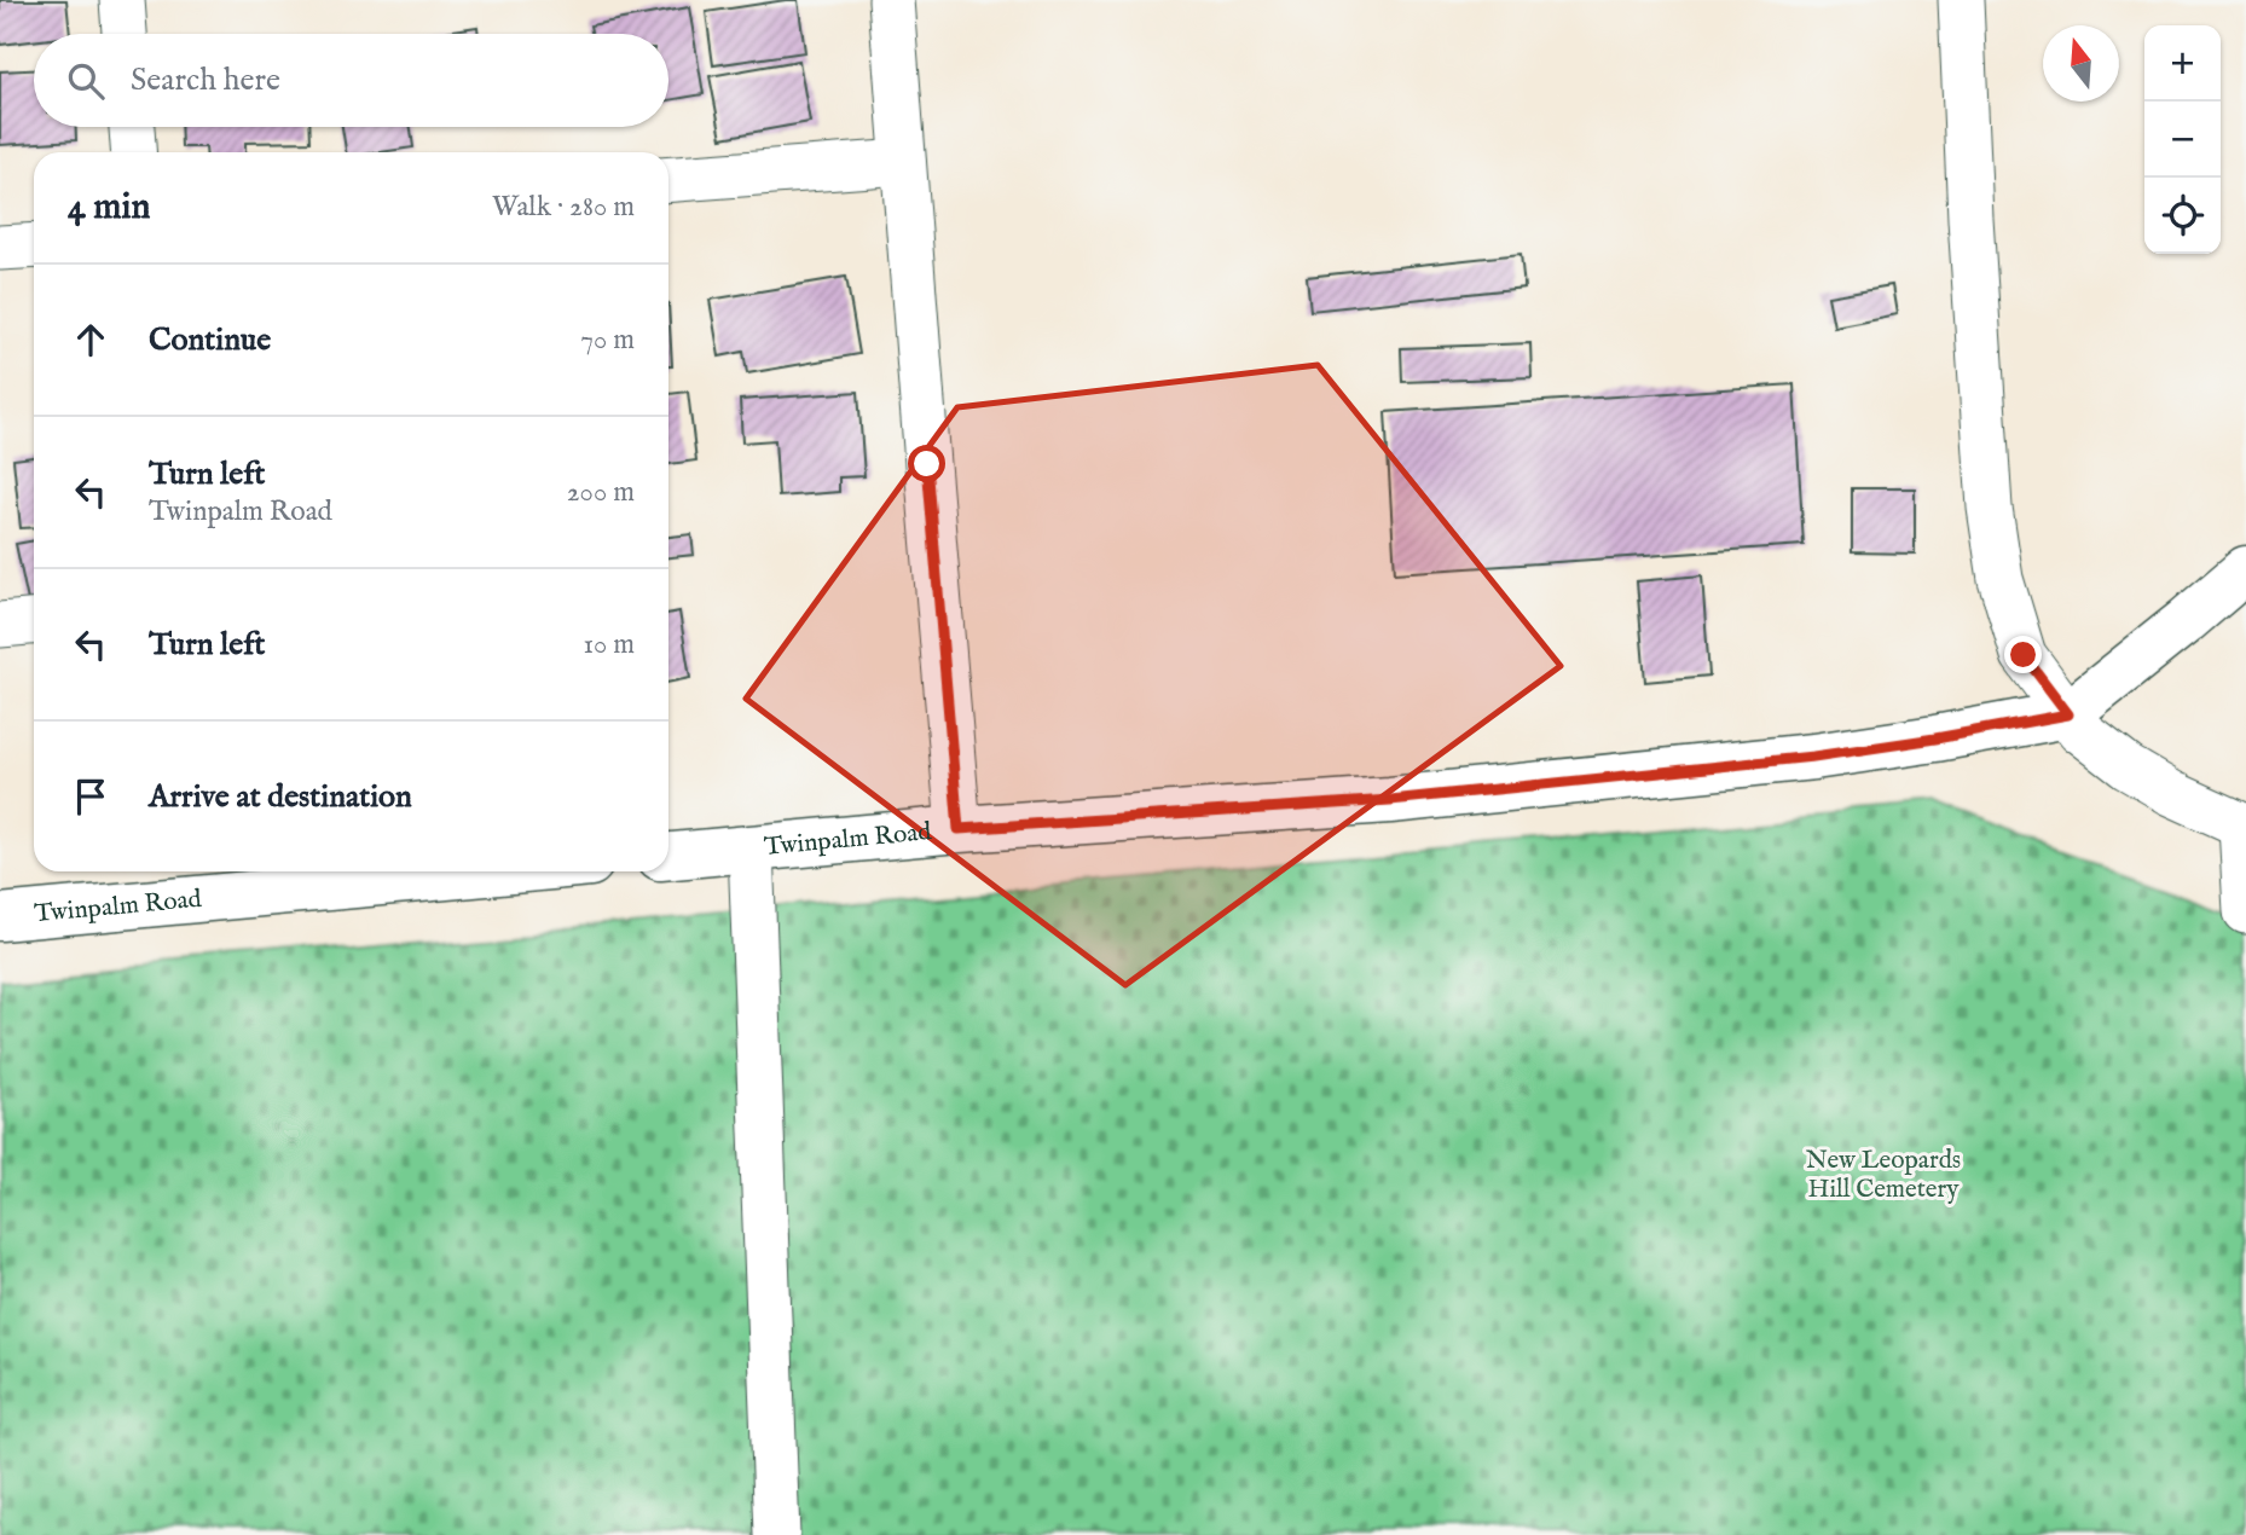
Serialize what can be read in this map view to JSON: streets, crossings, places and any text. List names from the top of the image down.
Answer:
{
  "streets": {
    "main road": ["Twinpalm Road"]
  },
  "parks": ["New Leopards Hill Cemetery"],
  "north": "top",
  "page": {
    "map_buttons": ["+", "−"],
    "search": "Search here",
    "heading": ["4 min", "Walk · 280 m"],
    "list": [
      ["Continue", "70 m"],
      ["Turn left", "Twinpalm Road", "200 m"],
      ["Turn left", "10 m"],
      "Arrive at destination"
    ]
  }
}
